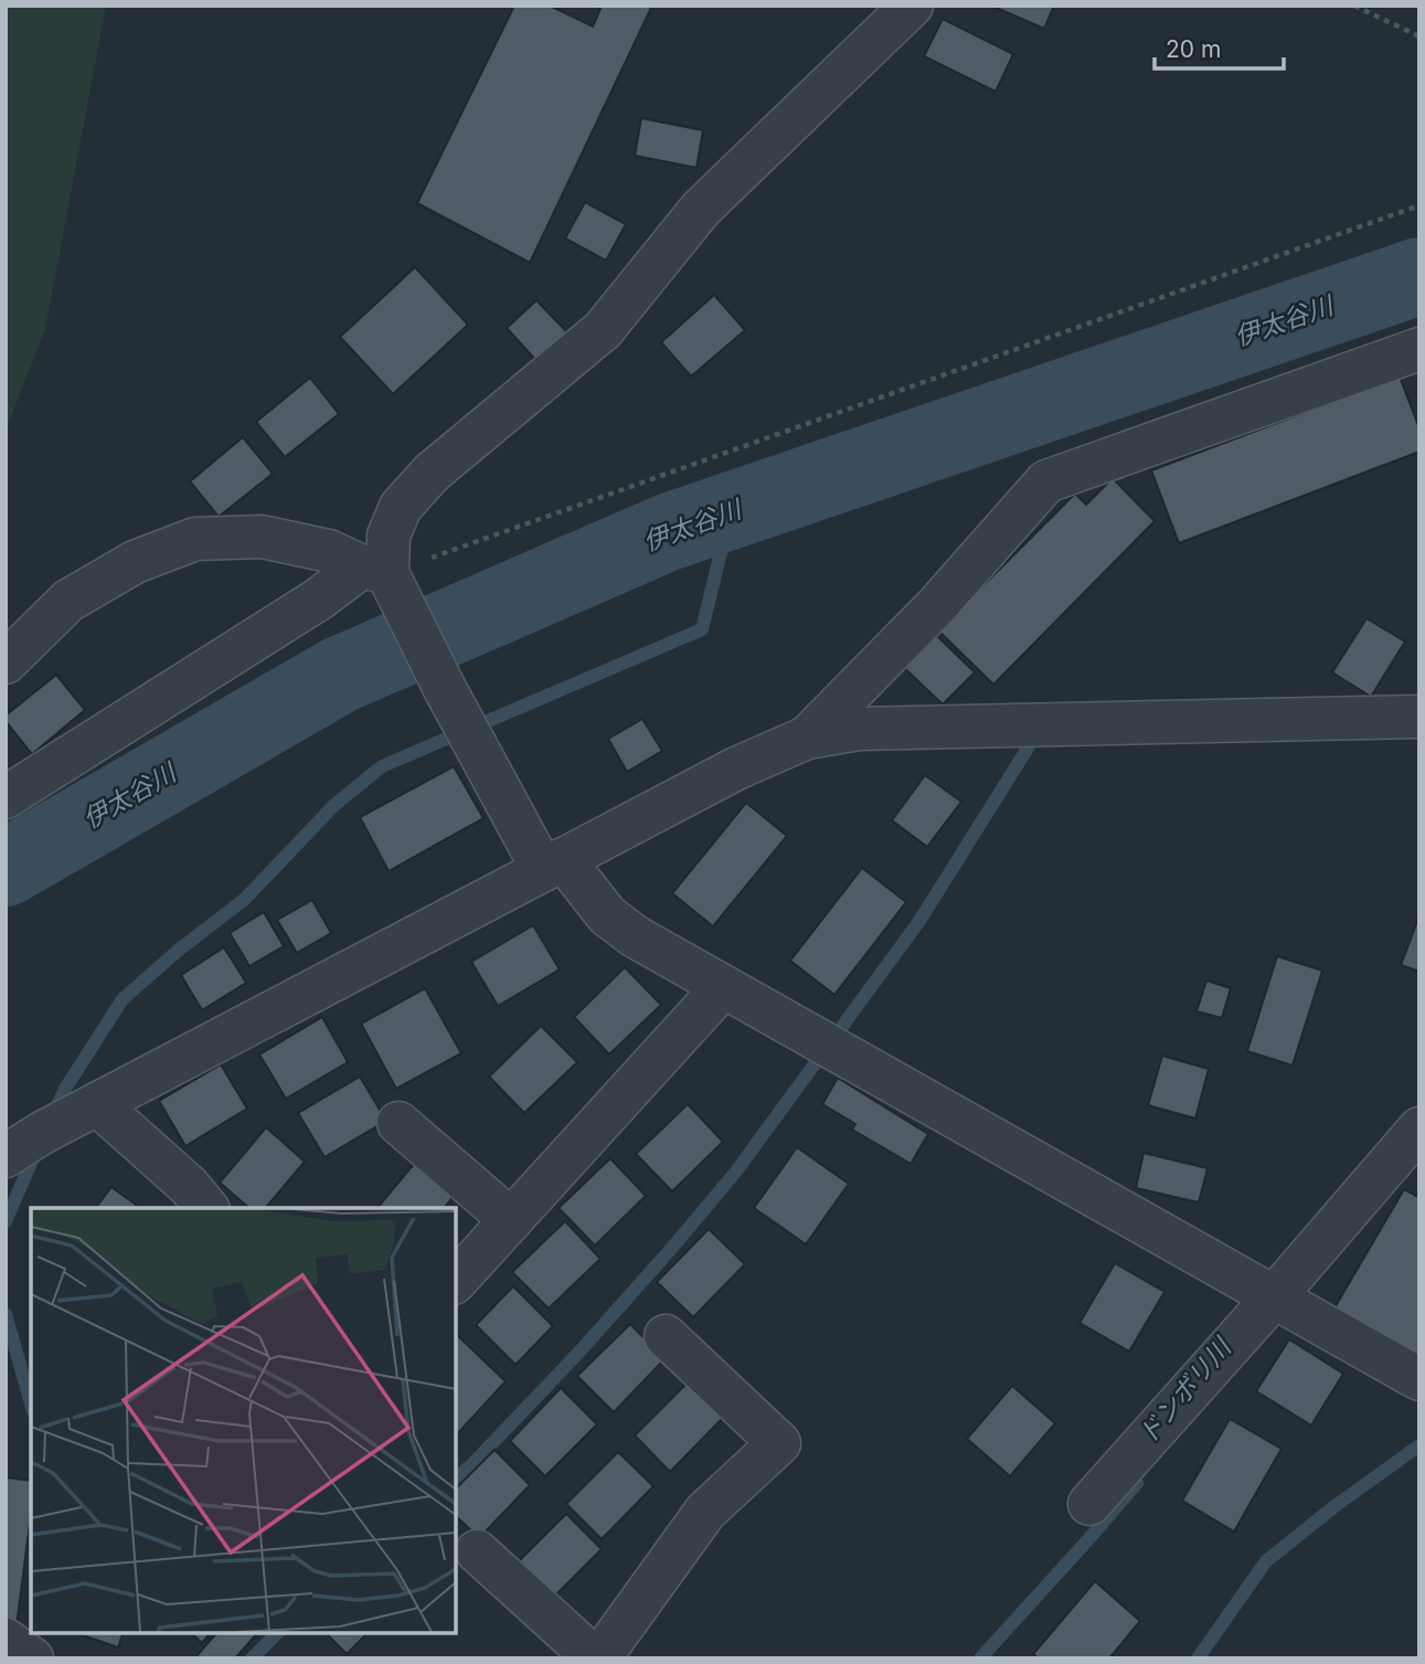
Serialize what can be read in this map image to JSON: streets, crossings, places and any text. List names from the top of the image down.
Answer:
{
  "water": ["伊太谷川", "ドンボリ川"],
  "scale_bar": "20 m"
}
